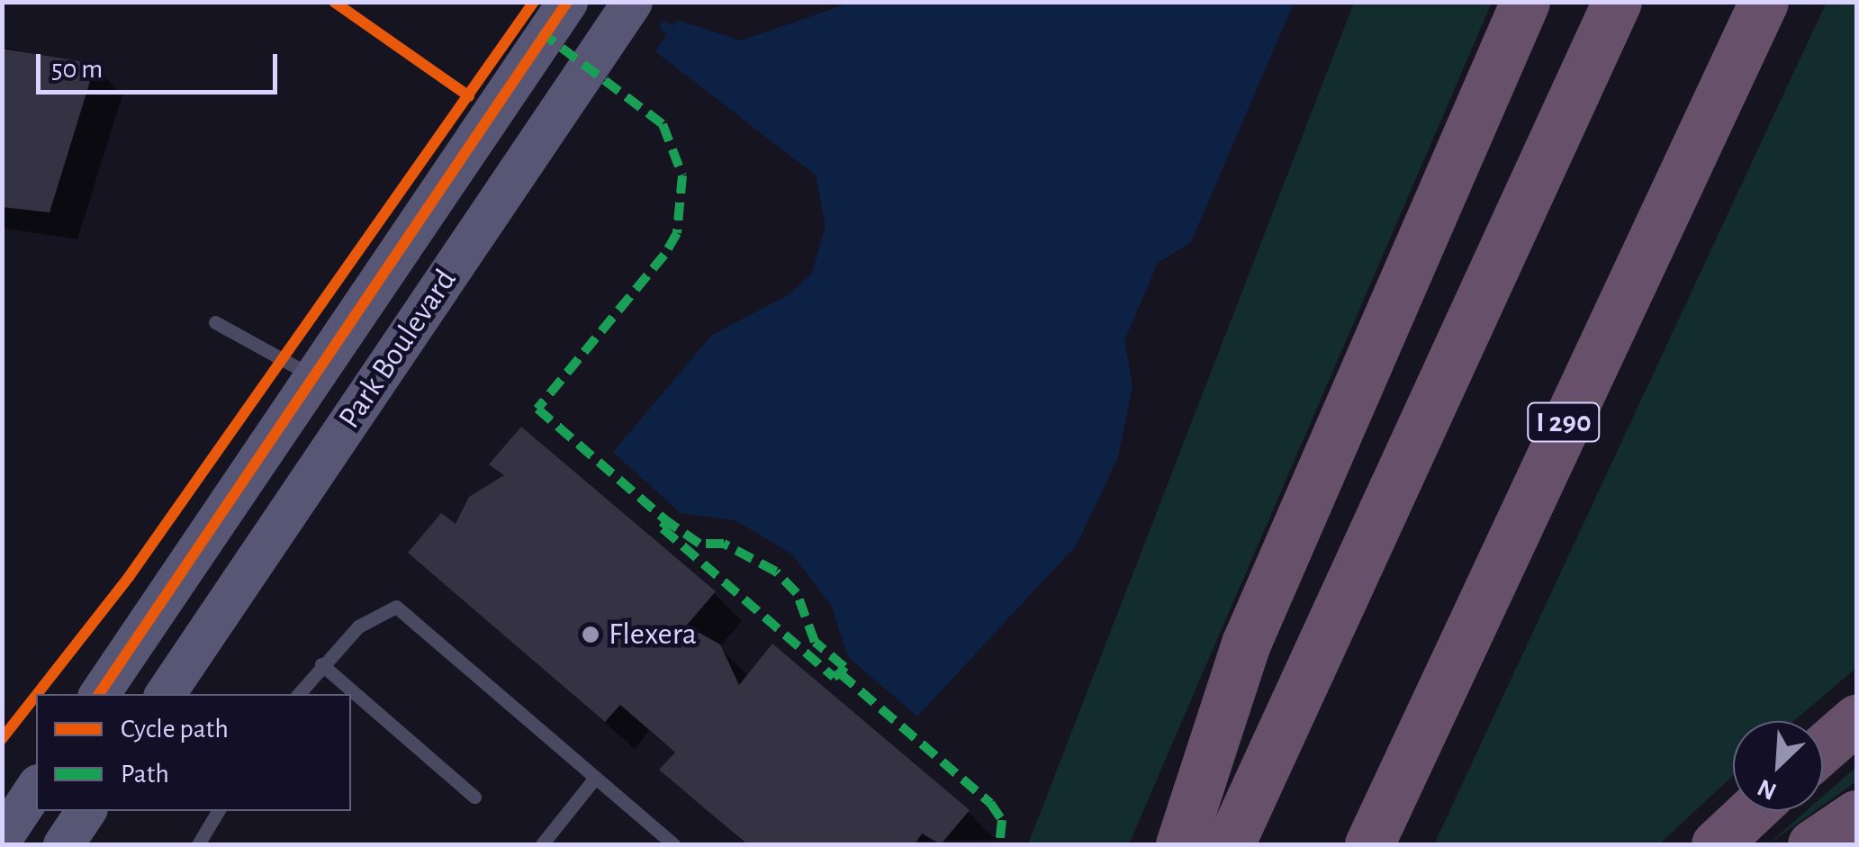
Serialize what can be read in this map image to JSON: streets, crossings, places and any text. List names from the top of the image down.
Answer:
{
  "streets": {
    "highway": ["I 290"],
    "street": ["Park Boulevard"]
  },
  "places": ["Flexera"],
  "legend": ["Cycle path", "Path"],
  "scale_bar": "50 m",
  "north": "bottom left"
}
